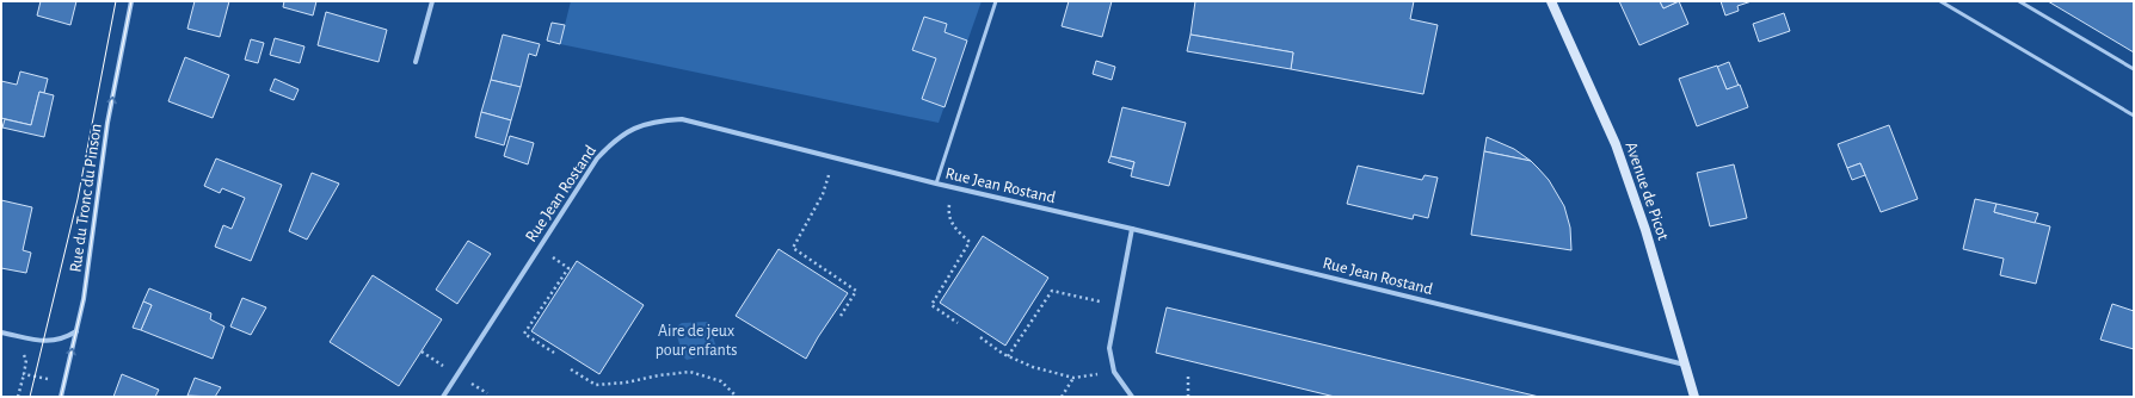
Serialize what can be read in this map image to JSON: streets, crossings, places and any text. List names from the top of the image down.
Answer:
{
  "streets": {
    "street": ["Rue Jean Rostand", "Avenue de Picot", "Rue du Tronc du Pinson"]
  },
  "crossings": [
    ["Rue Jean Rostand", "Avenue de Picot"]
  ],
  "one_way": ["Rue du Tronc du Pinson"],
  "parks": ["Aire de jeux pour enfants"]
}
